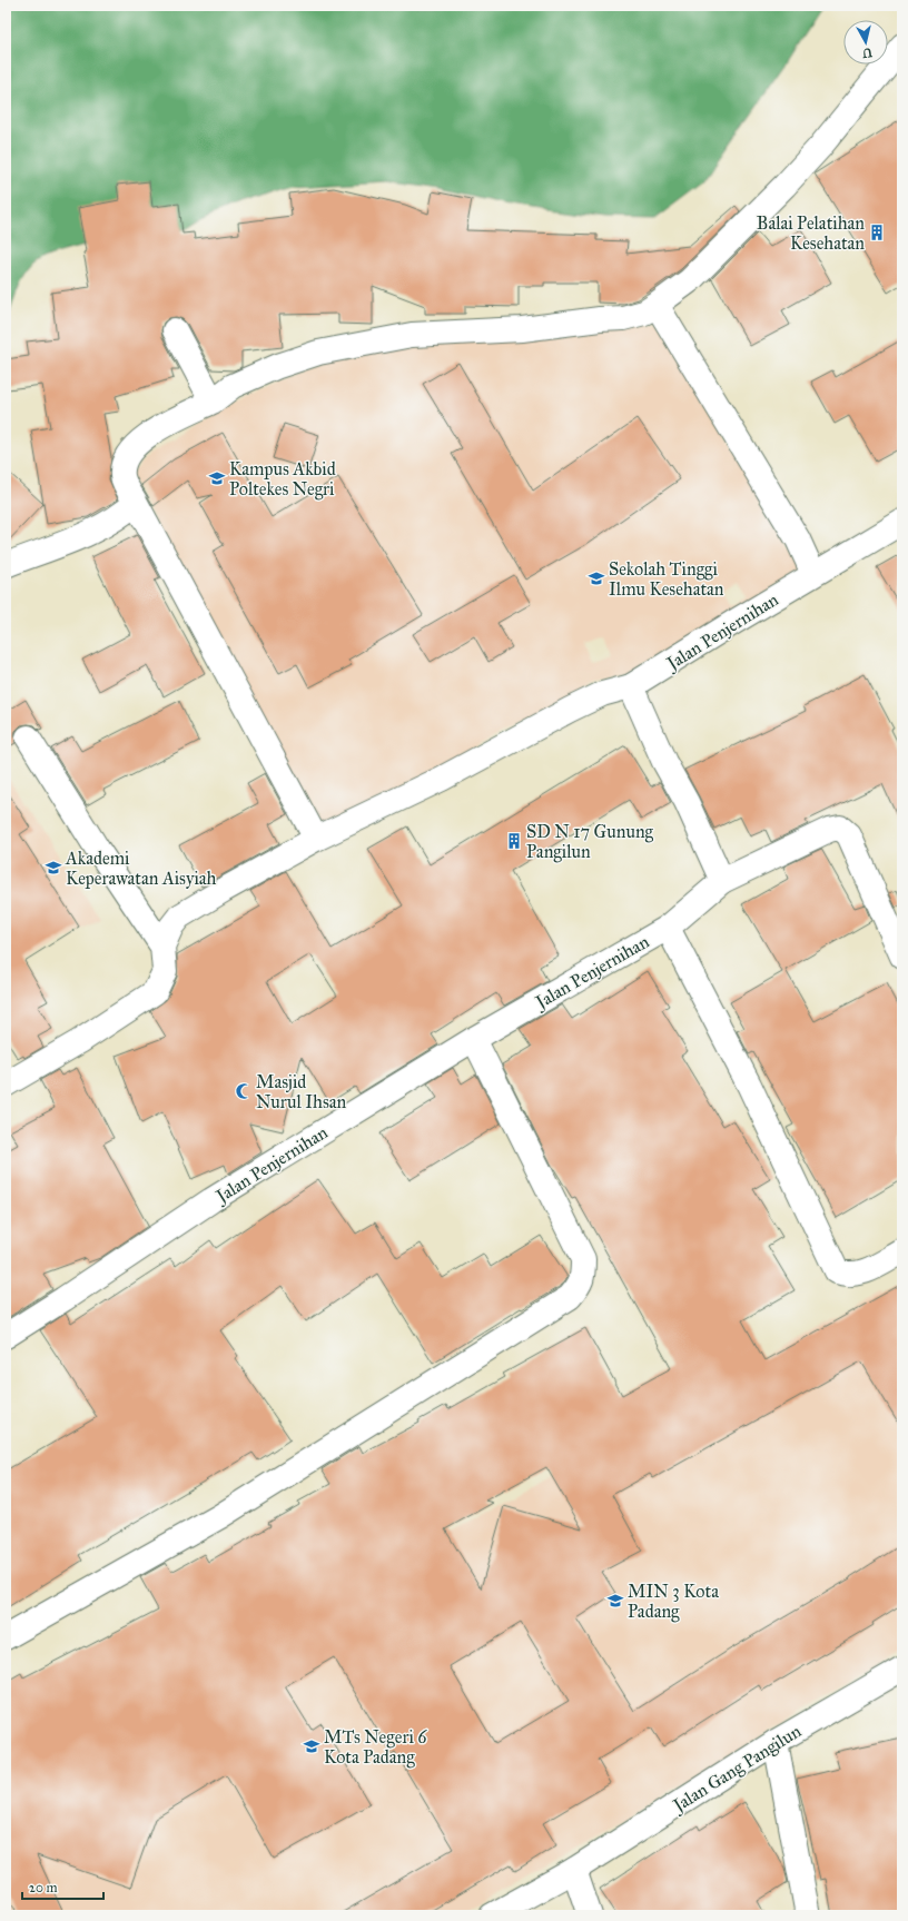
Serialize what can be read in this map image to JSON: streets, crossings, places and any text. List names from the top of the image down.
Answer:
{
  "streets": {
    "street": ["Jalan Penjernihan", "Jalan Gang Pangilun"]
  },
  "places": {
    "building": ["Balai Pelatihan Kesehatan", "SD N 17 Gunung Pangilun"],
    "school or university": [
      "Kampus Akbid Poltekes Negri",
      "Sekolah Tinggi Ilmu Kesehatan",
      "Akademi Keperawatan Aisyiah",
      "MIN 3 Kota Padang",
      "MTs Negeri 6 Kota Padang"
    ],
    "mosque": ["Masjid Nurul Ihsan"]
  },
  "scale_bar": "20 m",
  "north": "bottom"
}
